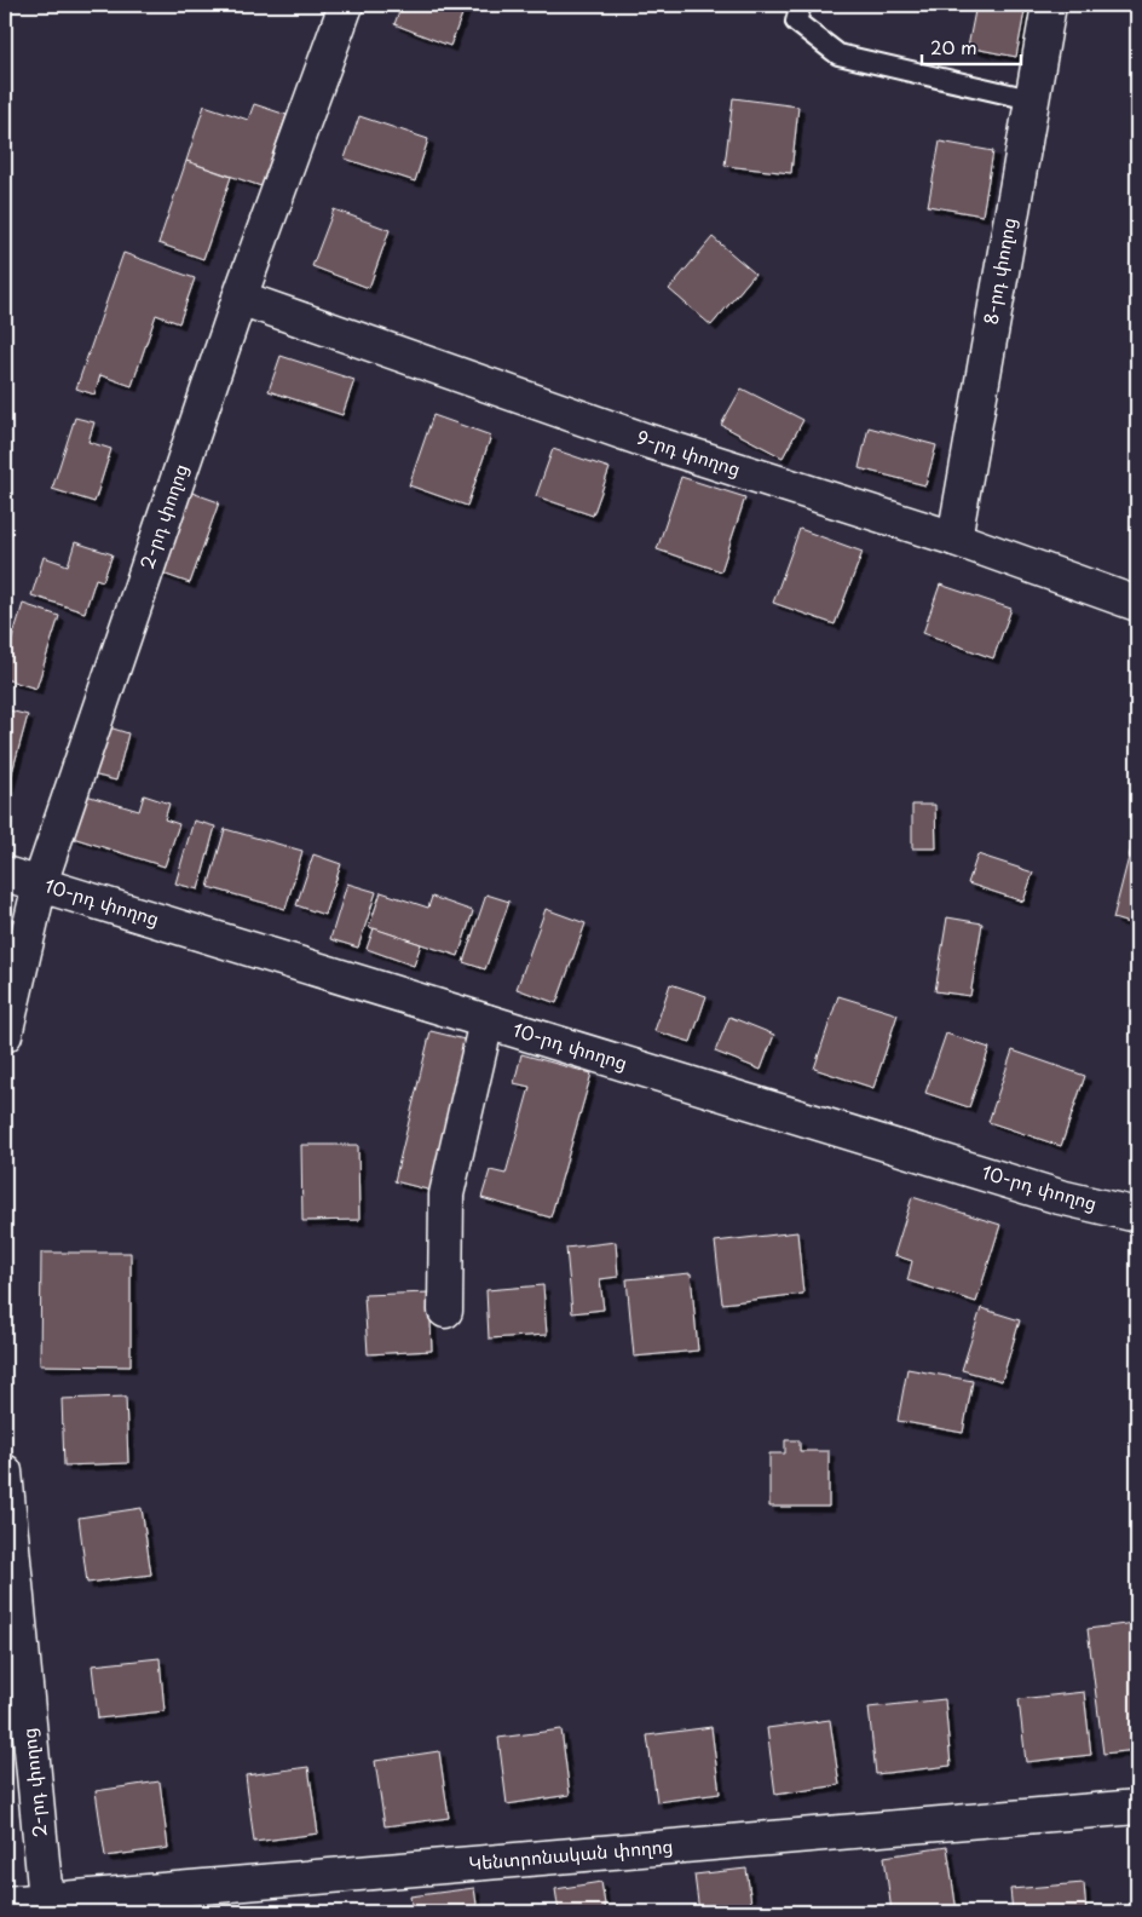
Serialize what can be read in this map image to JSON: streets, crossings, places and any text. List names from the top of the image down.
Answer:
{
  "streets": {
    "street": [
      "8-րդ փողոց",
      "9-րդ փողոց",
      "2-րդ փողոց",
      "10-րդ փողոց",
      "Կենտրոնական փողոց"
    ]
  },
  "crossings": [
    ["8-րդ փողոց", "9-րդ փողոց"],
    ["9-րդ փողոց", "2-րդ փողոց"],
    ["2-րդ փողոց", "10-րդ փողոց"],
    ["2-րդ փողոց", "Կենտրոնական փողոց"]
  ],
  "scale_bar": "20 m"
}
